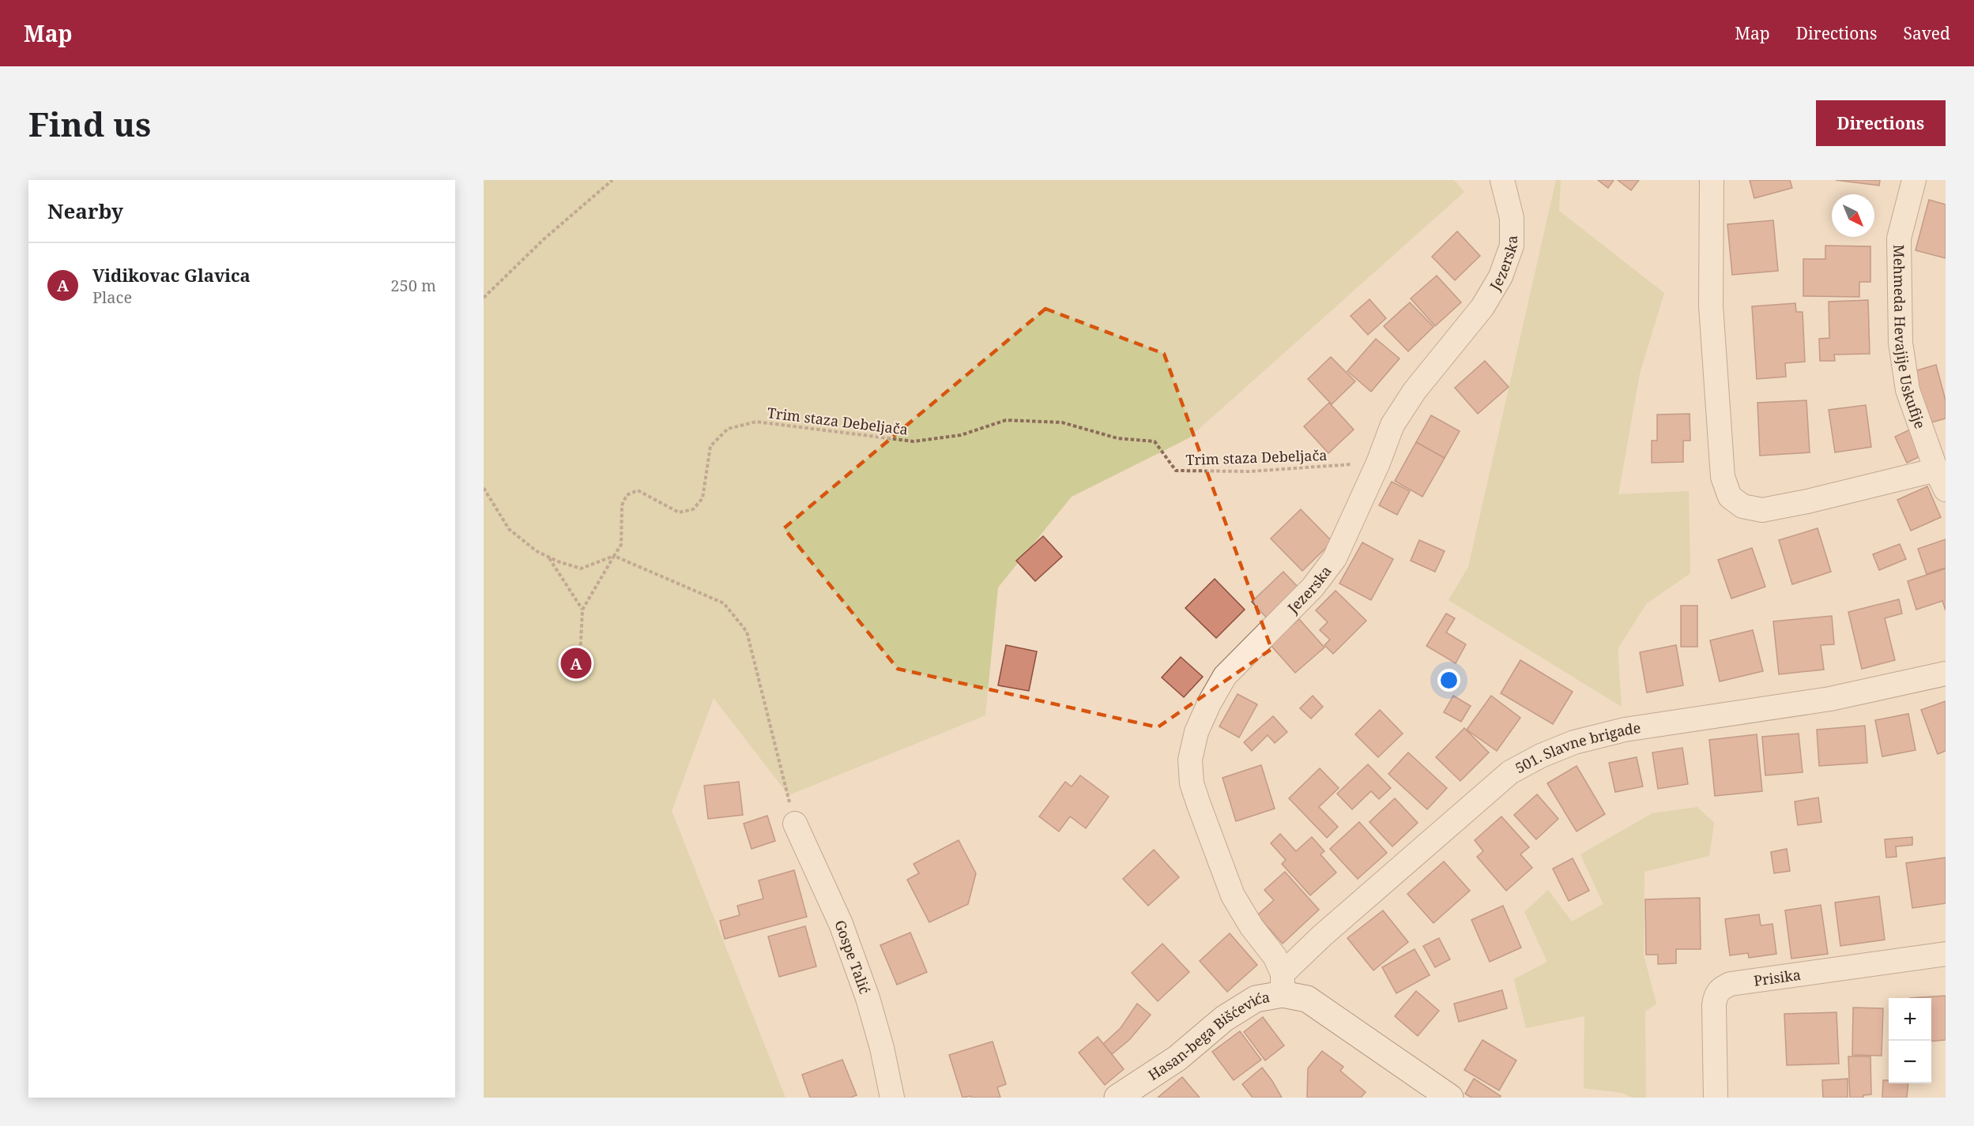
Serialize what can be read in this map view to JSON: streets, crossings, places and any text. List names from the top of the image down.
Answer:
{
  "streets": {
    "street": [
      "Jezerska",
      "Mehmeda Hevajije Uskufije",
      "501. Slavne brigade",
      "Gospe Talić",
      "Prisika",
      "Hasan-bega Bišćevića"
    ],
    "path": ["Trim staza Debeljača"]
  },
  "crossings": [
    ["Jezerska", "Trim staza Debeljača"],
    ["Jezerska", "501. Slavne brigade"],
    ["Jezerska", "Hasan-bega Bišćevića"],
    ["501. Slavne brigade", "Hasan-bega Bišćevića"]
  ],
  "north": "bottom right",
  "page": {
    "header": "Map",
    "nav": ["Map", "Directions", "Saved"],
    "buttons": "Directions",
    "title": "Find us",
    "heading": "Nearby",
    "list": [
      {
        "mark": "A",
        "name": "Vidikovac Glavica",
        "note": "Place",
        "value": "250 m"
      }
    ],
    "pins": "A",
    "map_buttons": ["+", "−"]
  }
}
